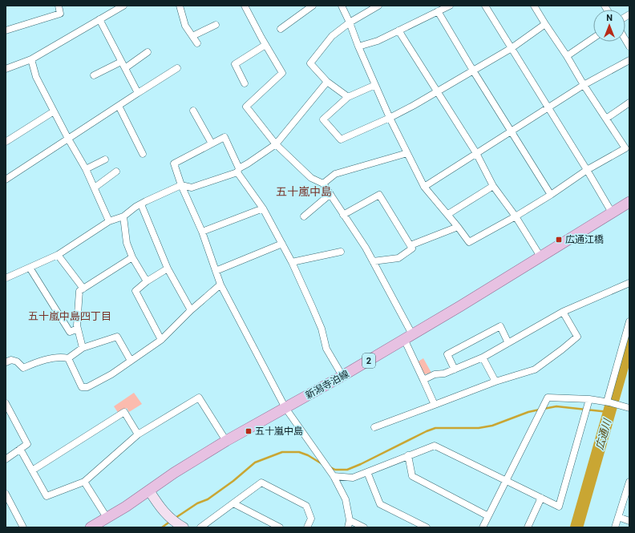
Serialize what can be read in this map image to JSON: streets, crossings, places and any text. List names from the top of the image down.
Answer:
{
  "streets": {
    "main road": ["2", "新潟寺泊線"]
  },
  "districts": ["五十嵐中島", "五十嵐中島四丁目"],
  "water": ["広通川"],
  "places": {
    "transit": ["広通江橋", "五十嵐中島"]
  },
  "north": "top"
}
